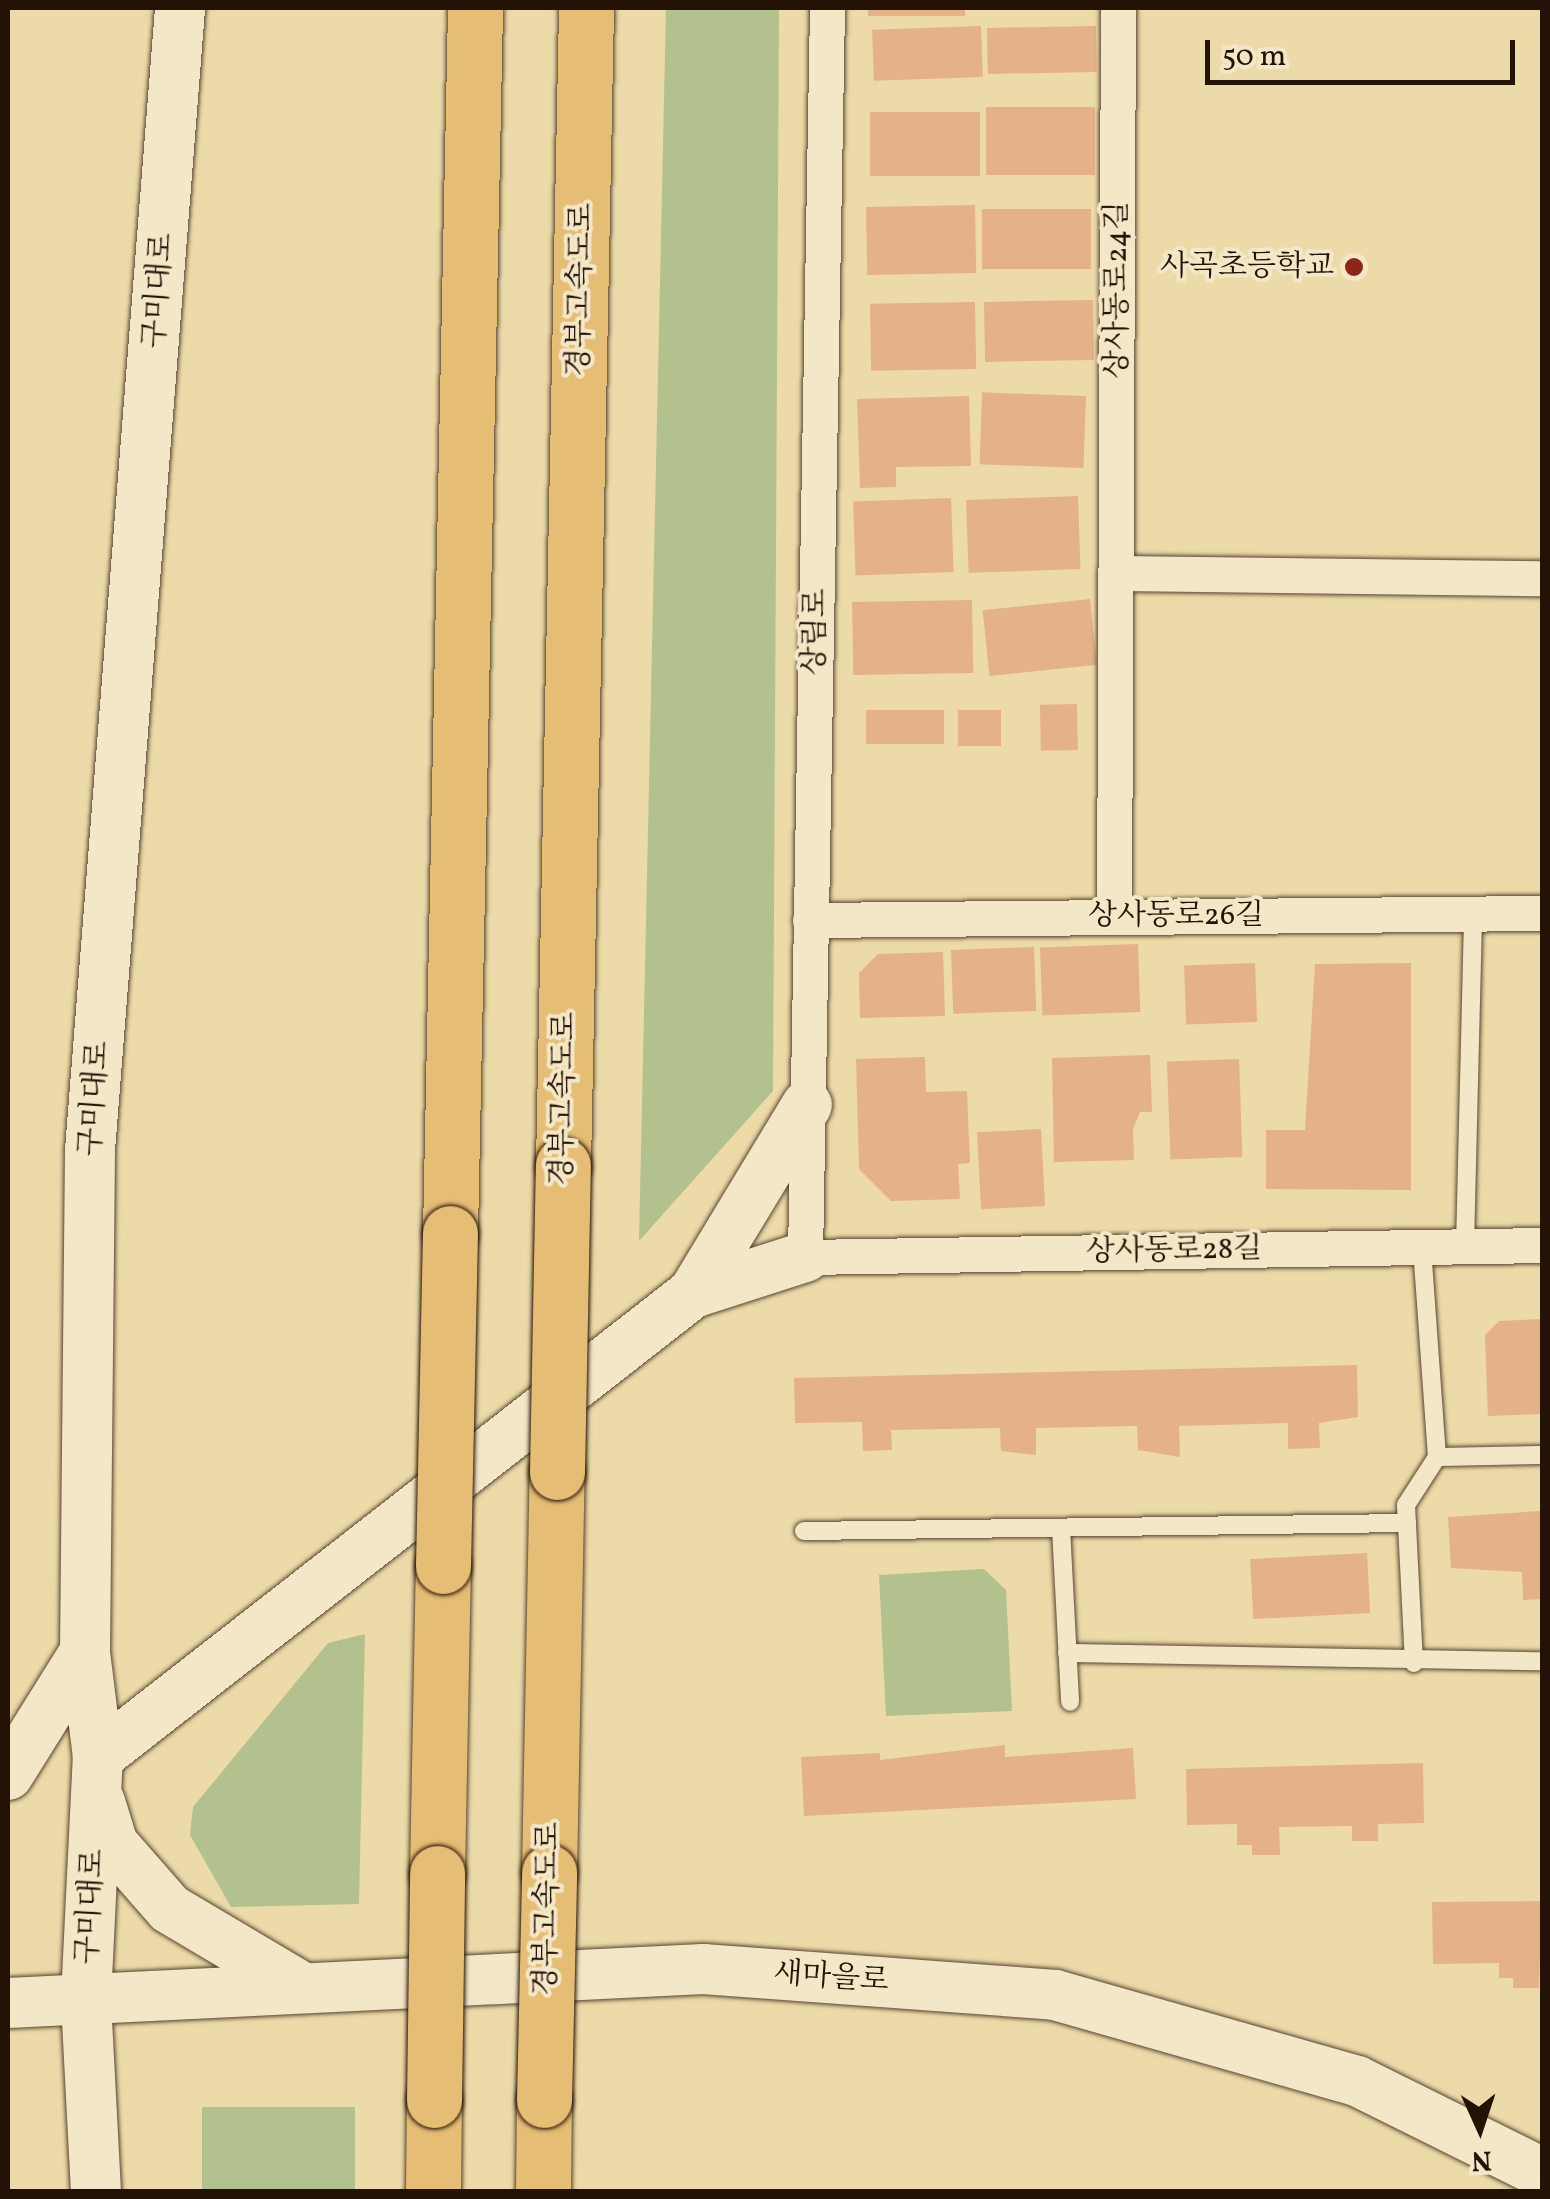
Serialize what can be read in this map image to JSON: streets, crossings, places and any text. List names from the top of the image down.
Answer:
{
  "streets": {
    "highway": ["경부고속도로"],
    "main road": ["구미대로", "새마을로"],
    "street": [
      "상사동로24길",
      "상림로",
      "상사동로26길",
      "상사동로28길"
    ]
  },
  "crossings": [
    ["상사동로24길", "상사동로26길"],
    ["구미대로", "새마을로"],
    ["상림로", "상사동로26길"],
    ["상림로", "상사동로28길"]
  ],
  "places": ["사곡초등학교"],
  "scale_bar": "50 m",
  "north": "bottom"
}
